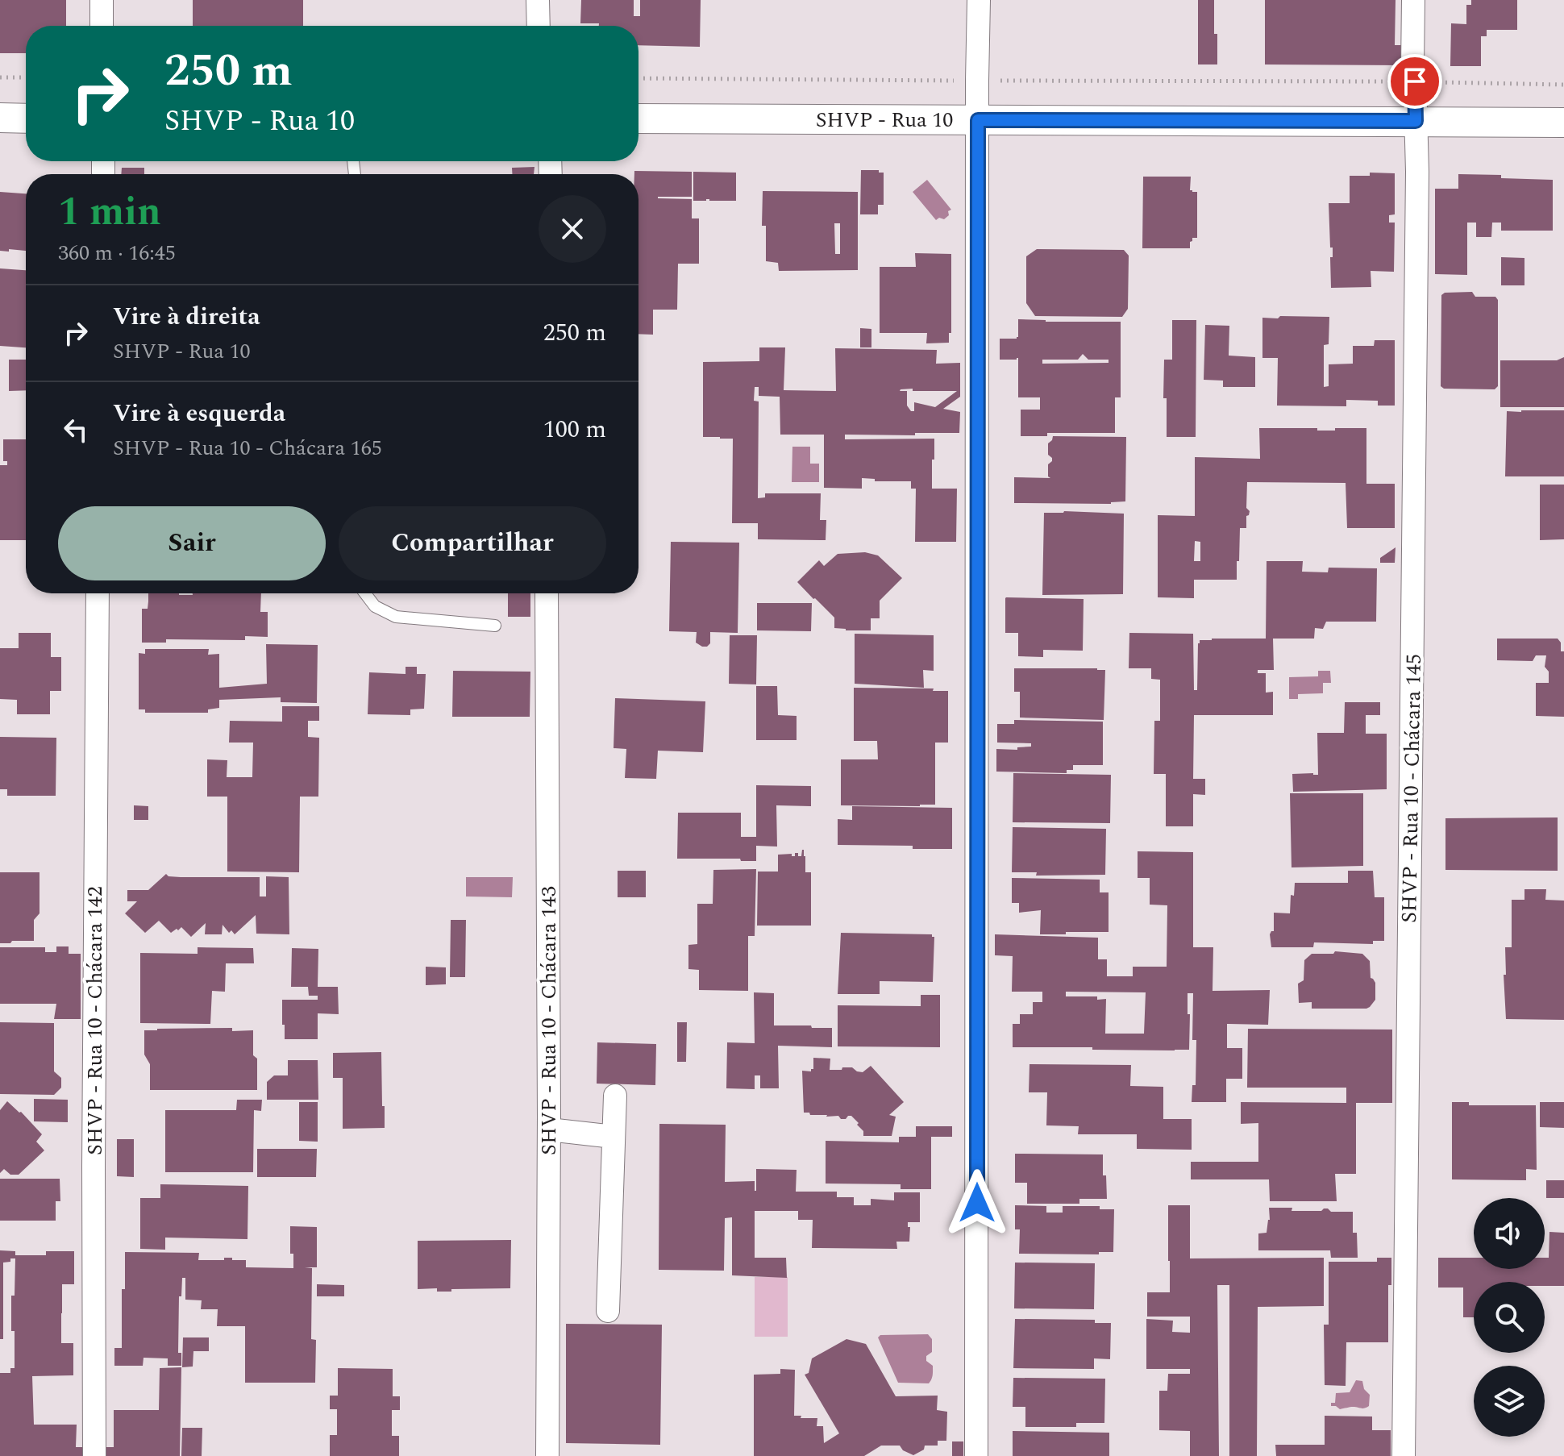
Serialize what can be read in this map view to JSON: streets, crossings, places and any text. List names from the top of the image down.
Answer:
{
  "streets": {
    "street": [
      "SHVP - Rua 10",
      "SHVP - Rua 10 - Chácara 145",
      "SHVP - Rua 10 - Chácara 142",
      "SHVP - Rua 10 - Chácara 143"
    ]
  },
  "crossings": [
    ["SHVP - Rua 10", "SHVP - Rua 10 - Chácara 145"]
  ],
  "page": {
    "turn": ["250 m", "SHVP - Rua 10"],
    "heading": ["1 min", "360 m · 16:45"],
    "list": [
      {
        "name": "Vire à direita",
        "note": "SHVP - Rua 10",
        "value": "250 m"
      },
      {
        "name": "Vire à esquerda",
        "note": "SHVP - Rua 10 - Chácara 165",
        "value": "100 m"
      }
    ],
    "buttons": ["Sair", "Compartilhar"]
  }
}
